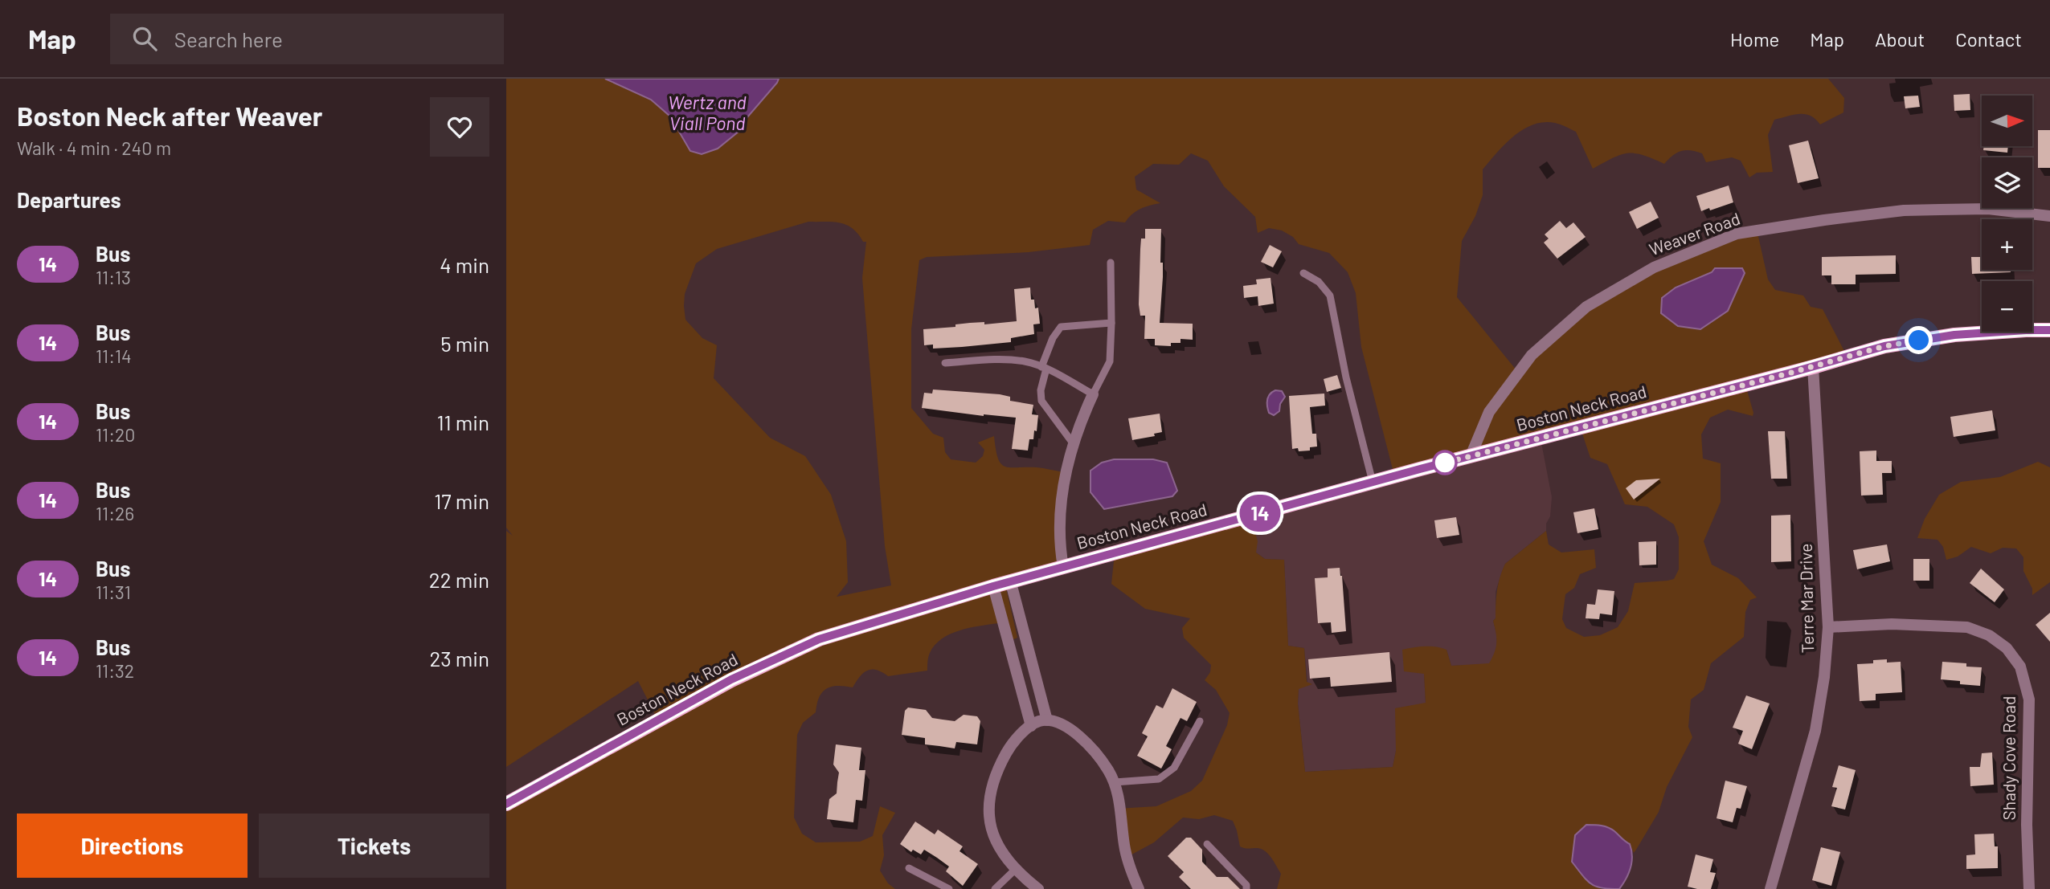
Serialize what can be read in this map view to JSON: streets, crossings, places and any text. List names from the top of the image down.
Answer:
{
  "streets": {
    "main road": ["Boston Neck Road"],
    "street": ["Weaver Road", "Terre Mar Drive", "Shady Cove Road"]
  },
  "crossings": [
    ["Weaver Road", "Boston Neck Road"],
    ["Boston Neck Road", "Terre Mar Drive"],
    ["Terre Mar Drive", "Shady Cove Road"]
  ],
  "water": ["Wertz and Viall Pond"],
  "lines": ["bus line 14"],
  "north": "right",
  "page": {
    "header": "Map",
    "search": "Search here",
    "nav": [
      "Home",
      "Map",
      "About",
      "Contact"
    ],
    "heading": [
      ["Boston Neck after Weaver", "Walk · 4 min · 240 m"],
      "Departures"
    ],
    "on_map": "14",
    "map_buttons": ["+", "−"],
    "list": [
      {
        "mark": "14",
        "name": "Bus",
        "note": "11:13",
        "value": "4 min"
      },
      {
        "mark": "14",
        "name": "Bus",
        "note": "11:14",
        "value": "5 min"
      },
      {
        "mark": "14",
        "name": "Bus",
        "note": "11:20",
        "value": "11 min"
      },
      {
        "mark": "14",
        "name": "Bus",
        "note": "11:26",
        "value": "17 min"
      },
      {
        "mark": "14",
        "name": "Bus",
        "note": "11:31",
        "value": "22 min"
      },
      {
        "mark": "14",
        "name": "Bus",
        "note": "11:32",
        "value": "23 min"
      }
    ],
    "buttons": ["Directions", "Tickets"]
  }
}
